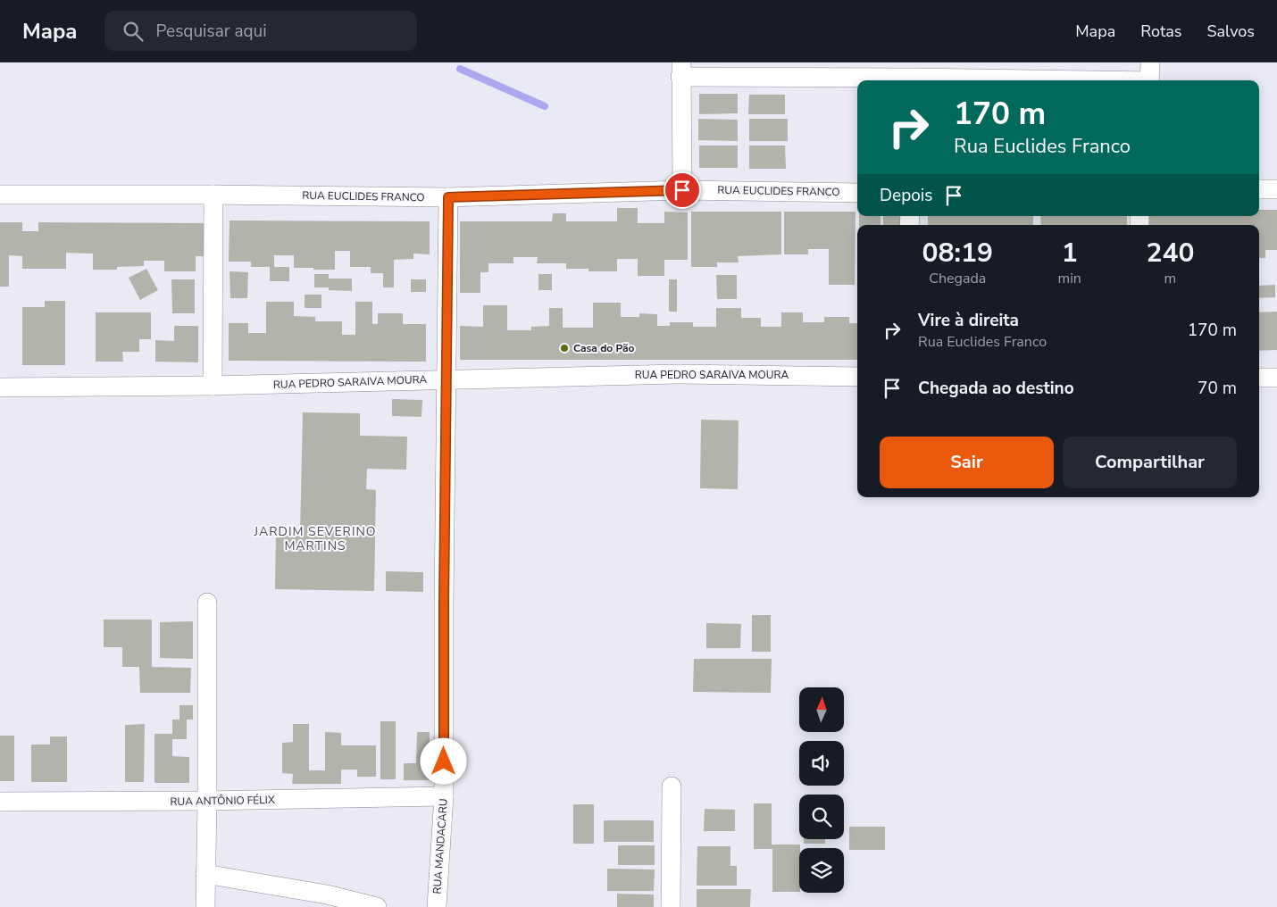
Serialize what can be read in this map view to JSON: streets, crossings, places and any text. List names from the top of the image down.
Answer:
{
  "streets": {
    "street": [
      "RUA EUCLIDES FRANCO",
      "RUA PEDRO SARAIVA MOURA",
      "RUA ANTÔNIO FÉLIX",
      "RUA MANDACARU"
    ]
  },
  "crossings": [
    ["RUA EUCLIDES FRANCO", "RUA MANDACARU"],
    ["RUA PEDRO SARAIVA MOURA", "RUA MANDACARU"],
    ["RUA ANTÔNIO FÉLIX", "RUA MANDACARU"]
  ],
  "districts": ["JARDIM SEVERINO MARTINS"],
  "places": ["Casa do Pão"],
  "north": "top",
  "page": {
    "header": "Mapa",
    "search": "Pesquisar aqui",
    "nav": ["Mapa", "Rotas", "Salvos"],
    "turn": ["170 m", "Rua Euclides Franco"],
    "then": "Depois",
    "eta": [
      "08:19",
      "Chegada",
      "1",
      "min",
      "240",
      "m"
    ],
    "list": [
      {
        "name": "Vire à direita",
        "note": "Rua Euclides Franco",
        "value": "170 m"
      },
      {
        "name": "Chegada ao destino",
        "value": "70 m"
      }
    ],
    "buttons": ["Sair", "Compartilhar"]
  }
}
